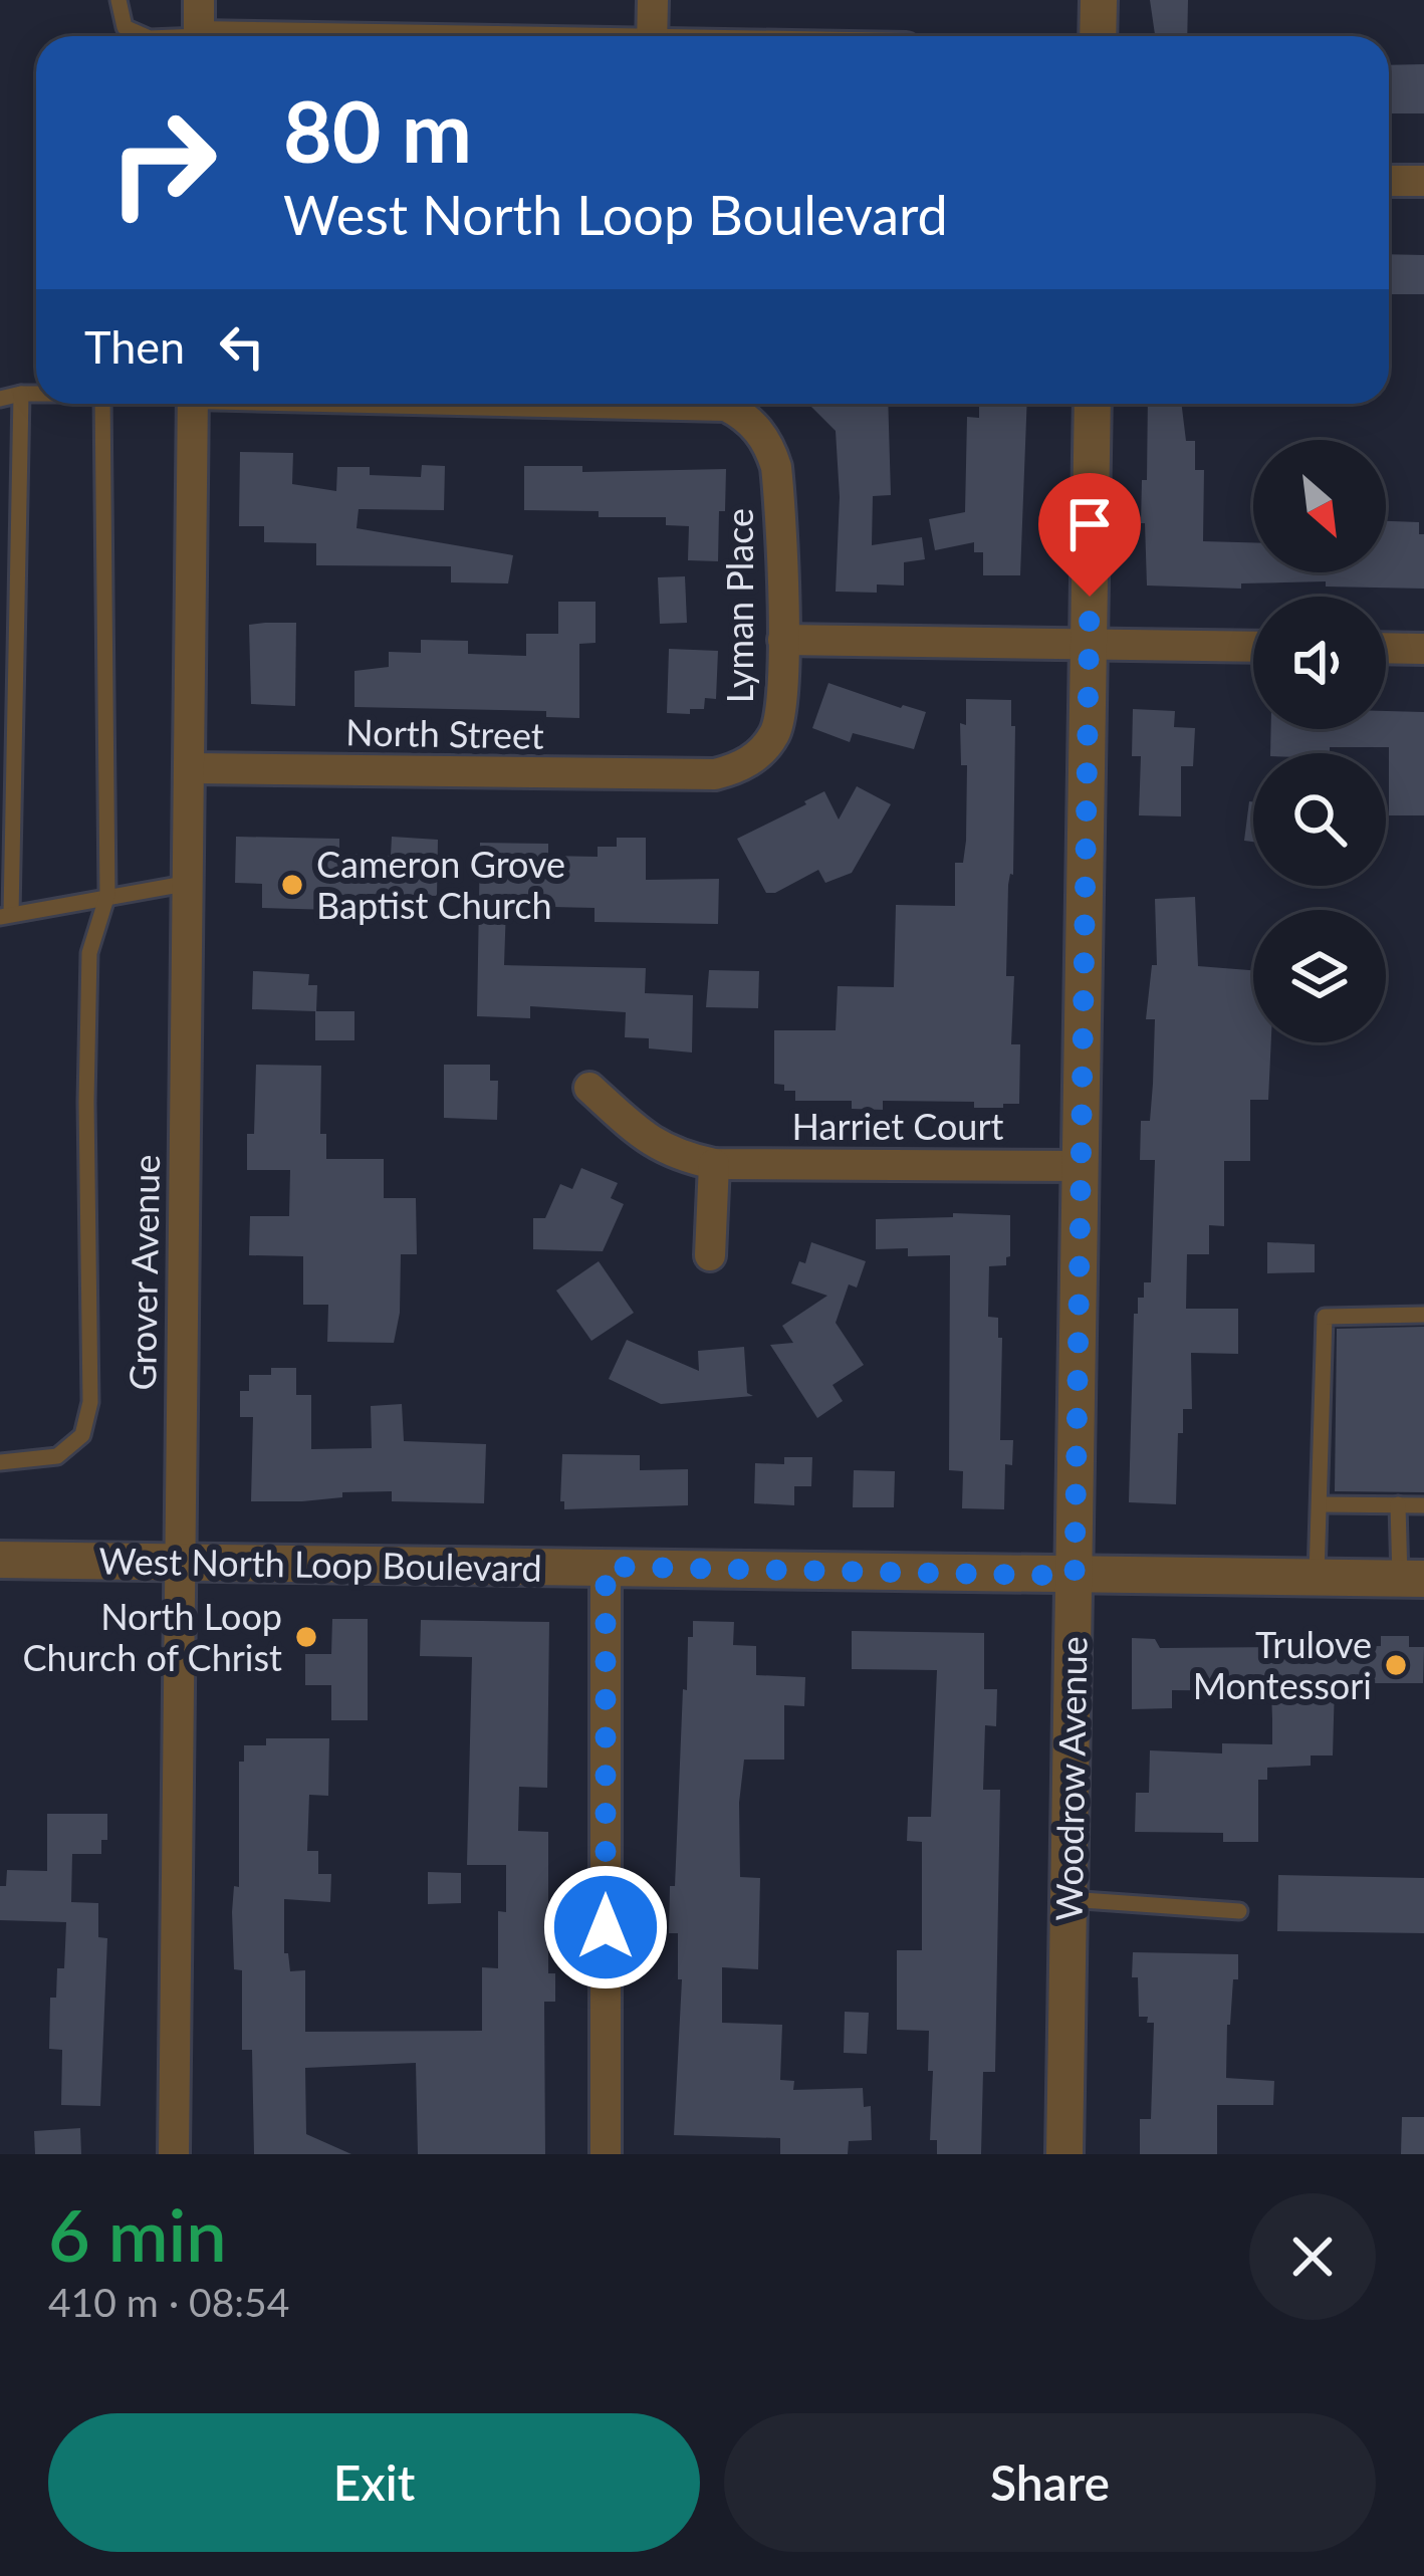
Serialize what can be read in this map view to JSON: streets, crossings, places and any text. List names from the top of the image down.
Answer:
{
  "streets": {
    "street": [
      "Lyman Place",
      "North Street",
      "Harriet Court",
      "Grover Avenue",
      "West North Loop Boulevard",
      "Woodrow Avenue"
    ]
  },
  "crossings": [
    ["Lyman Place", "North Street"],
    ["North Street", "Grover Avenue"],
    ["Harriet Court", "Woodrow Avenue"],
    ["Grover Avenue", "West North Loop Boulevard"],
    ["West North Loop Boulevard", "Woodrow Avenue"]
  ],
  "places": ["Cameron Grove Baptist Church", "North Loop Church of Christ", "Trulove Montessori"],
  "north": "bottom right",
  "page": {
    "turn": ["80 m", "West North Loop Boulevard"],
    "then": "Then",
    "heading": ["6 min", "410 m · 08:54"],
    "buttons": ["Exit", "Share"]
  }
}
